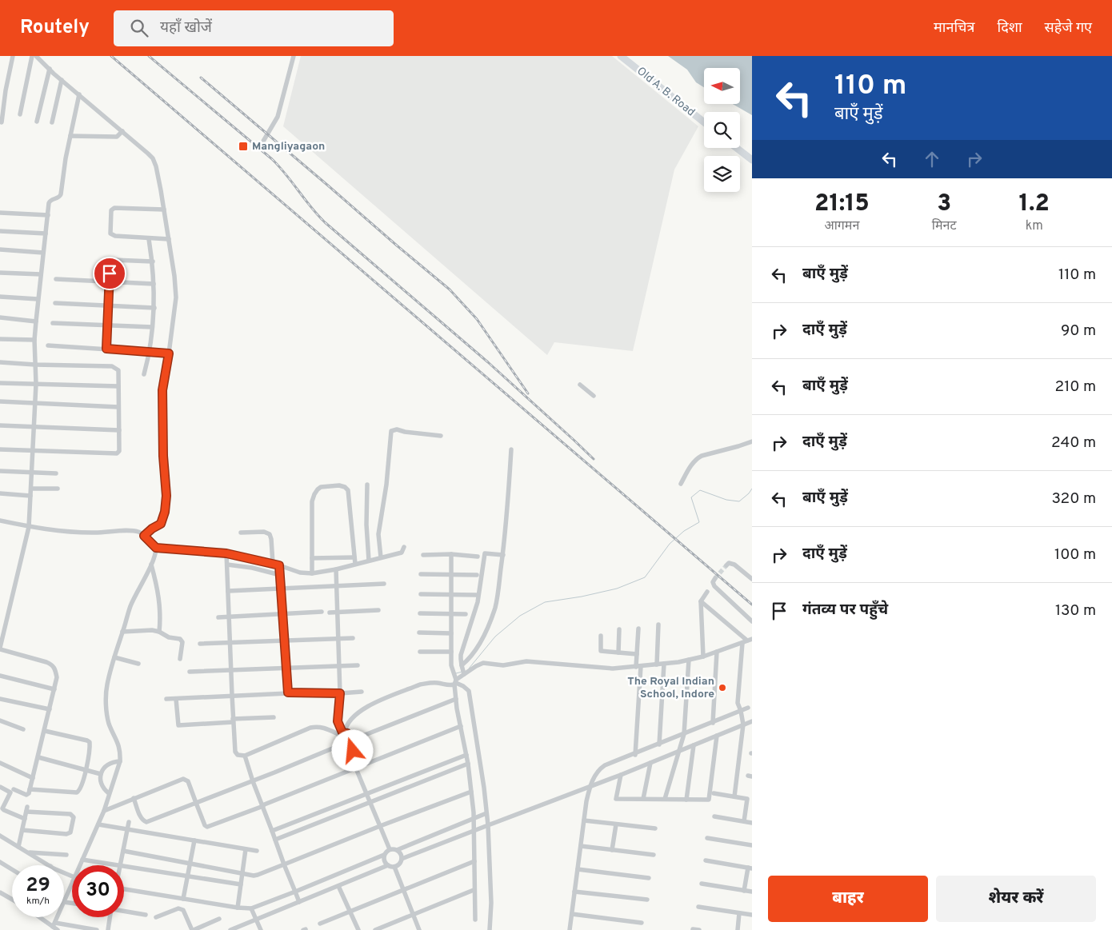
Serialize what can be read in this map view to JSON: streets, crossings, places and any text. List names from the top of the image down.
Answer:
{
  "streets": {
    "main road": ["Old A. B. Road"]
  },
  "places": {
    "transit": ["Mangliyagaon"],
    "other": ["The Royal Indian School, Indore"]
  },
  "north": "left",
  "page": {
    "header": "Routely",
    "search": "यहाँ खोजें",
    "nav": ["मानचित्र", "दिशा", "सहेजे गए"],
    "turn": ["110 m", "बाएँ मुड़ें"],
    "eta": [
      "21:15",
      "आगमन",
      "3",
      "मिनट",
      "1.2",
      "km"
    ],
    "list": [
      {
        "name": "बाएँ मुड़ें",
        "value": "110 m"
      },
      {
        "name": "दाएँ मुड़ें",
        "value": "90 m"
      },
      {
        "name": "बाएँ मुड़ें",
        "value": "210 m"
      },
      {
        "name": "दाएँ मुड़ें",
        "value": "240 m"
      },
      {
        "name": "बाएँ मुड़ें",
        "value": "320 m"
      },
      {
        "name": "दाएँ मुड़ें",
        "value": "100 m"
      },
      {
        "name": "गंतव्य पर पहुँचे",
        "value": "130 m"
      }
    ],
    "speed": "29 km/h",
    "limit": "30",
    "buttons": ["बाहर", "शेयर करें"]
  }
}
